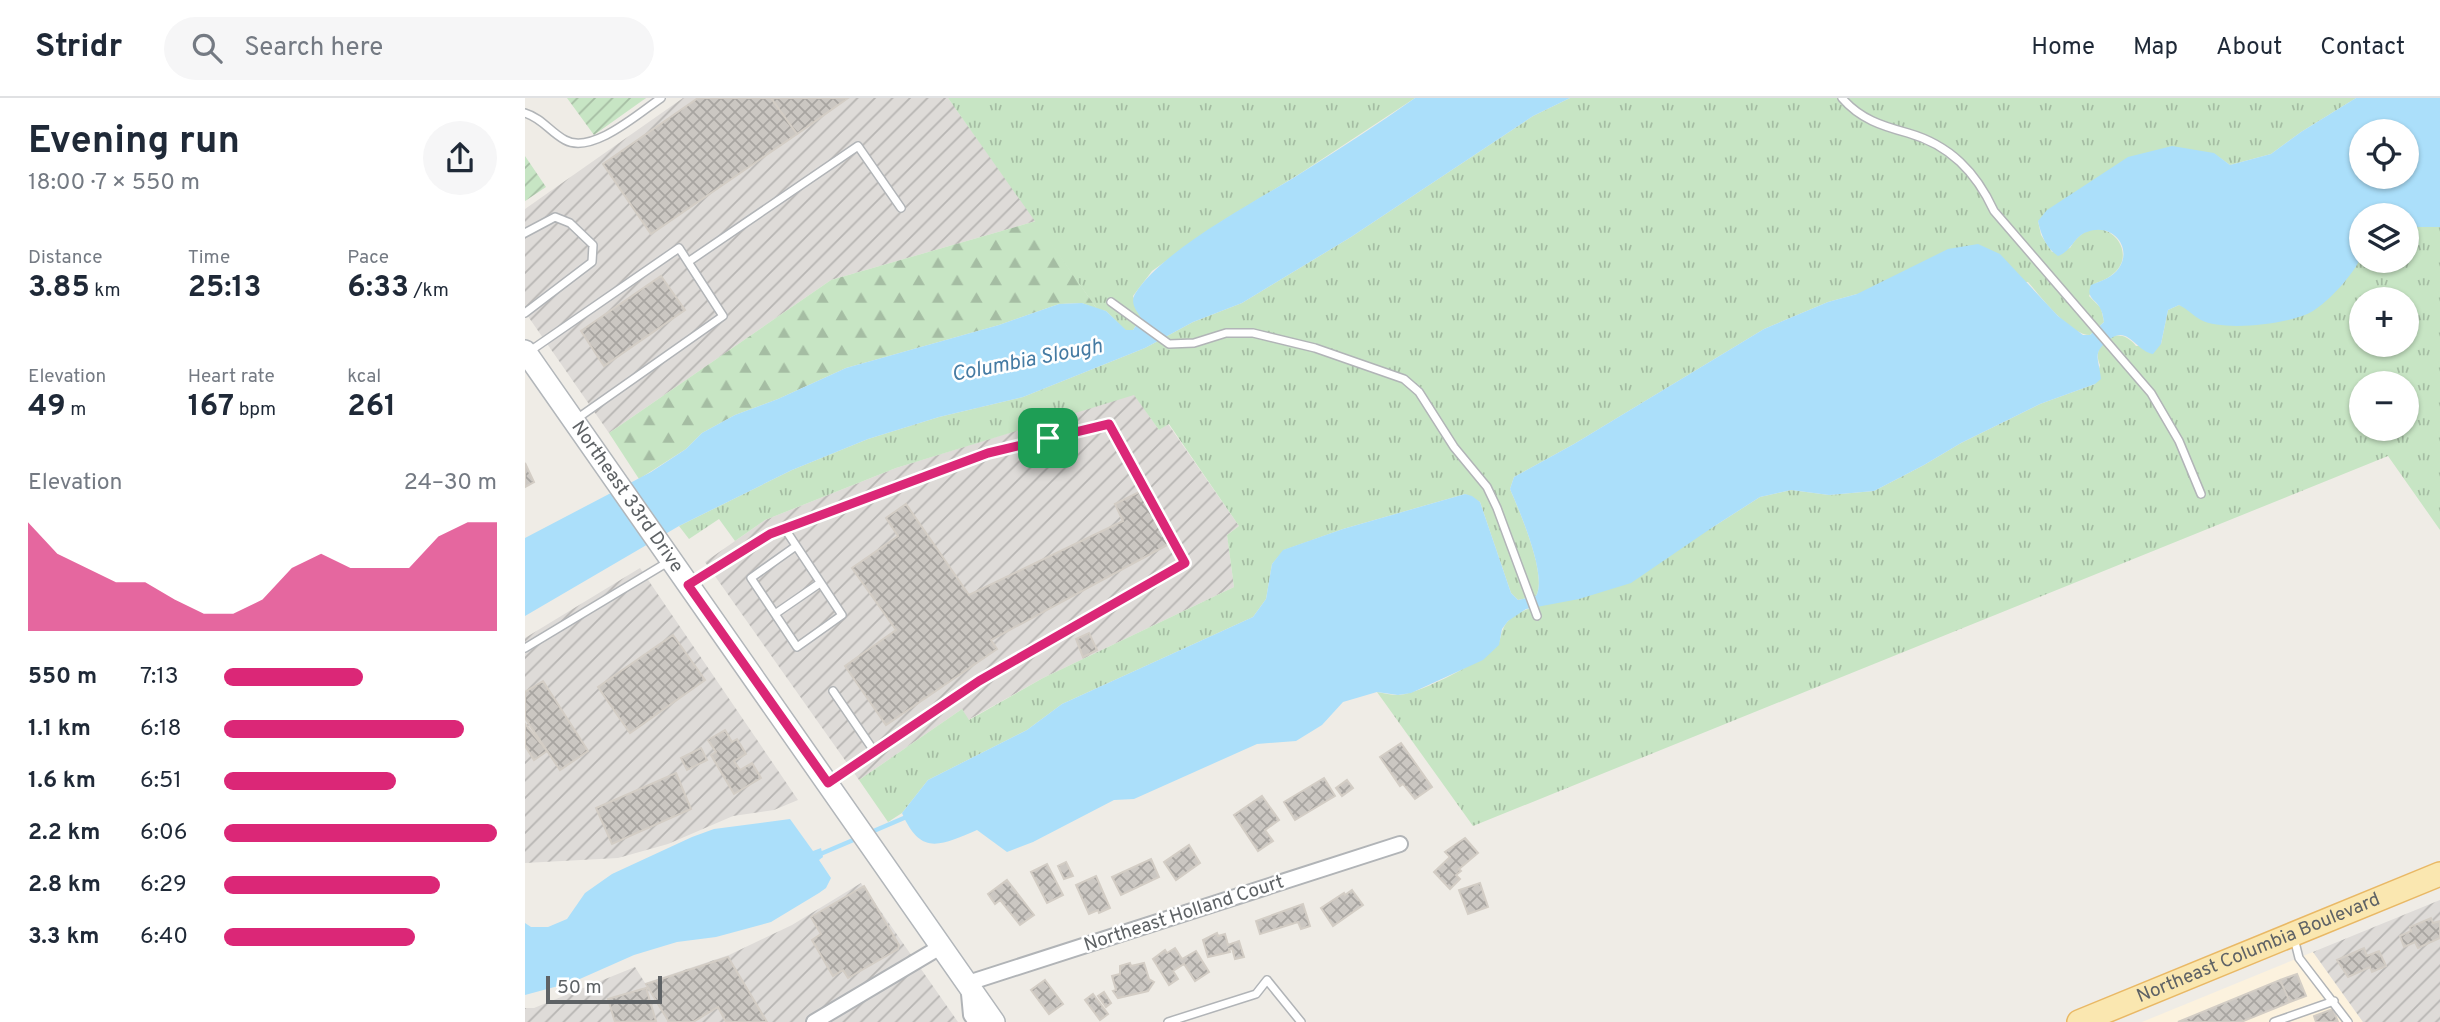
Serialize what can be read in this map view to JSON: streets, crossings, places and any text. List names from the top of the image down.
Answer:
{
  "streets": {
    "main road": ["Northeast 33rd Drive", "Northeast Columbia Boulevard"],
    "street": ["Northeast Holland Court"]
  },
  "crossings": [
    ["Northeast 33rd Drive", "Northeast Holland Court"]
  ],
  "water": ["Columbia Slough"],
  "scale_bar": "50 m",
  "page": {
    "header": "Stridr",
    "search": "Search here",
    "nav": [
      "Home",
      "Map",
      "About",
      "Contact"
    ],
    "heading": ["Evening run", "18:00 · 7 × 550 m"],
    "map_buttons": ["+", "−"],
    "stats": [
      ["Distance", "3.85 km"],
      ["Time", "25:13"],
      ["Pace", "6:33 /km"],
      ["Elevation", "49 m"],
      ["Heart rate", "167 bpm"],
      ["kcal", "261"]
    ],
    "chart": ["Elevation", "24–30 m"],
    "list": [
      {
        "name": "550 m",
        "note": "7:13"
      },
      {
        "name": "1.1 km",
        "note": "6:18"
      },
      {
        "name": "1.6 km",
        "note": "6:51"
      },
      {
        "name": "2.2 km",
        "note": "6:06"
      },
      {
        "name": "2.8 km",
        "note": "6:29"
      },
      {
        "name": "3.3 km",
        "note": "6:40"
      }
    ],
    "scale": "50 m"
  }
}
